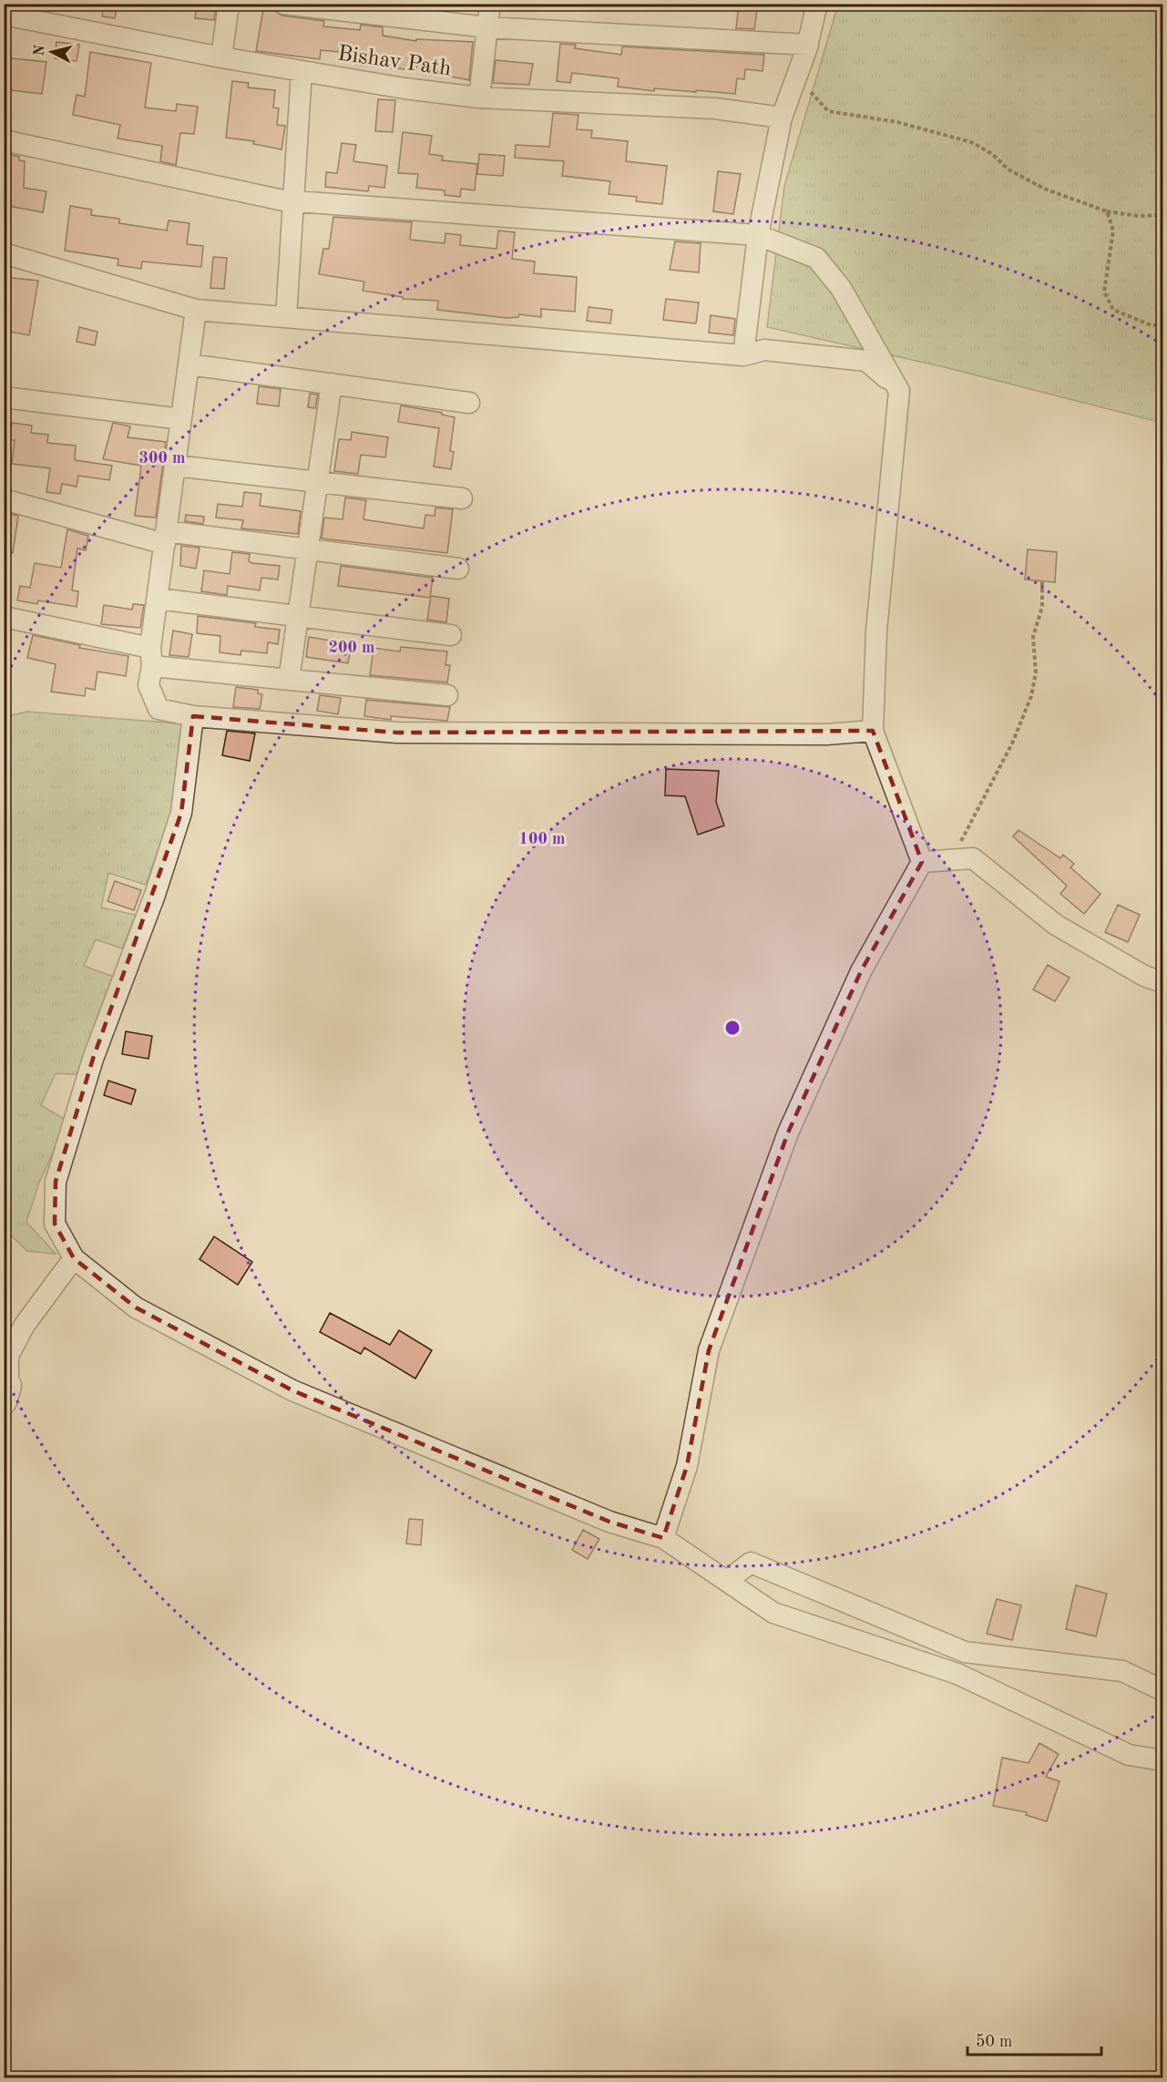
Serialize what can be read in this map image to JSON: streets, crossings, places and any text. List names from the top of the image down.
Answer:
{
  "streets": {
    "street": ["Bishav Path"]
  },
  "scale_bar": "50 m",
  "north": "left",
  "rings": ["300 m", "200 m", "100 m"]
}
